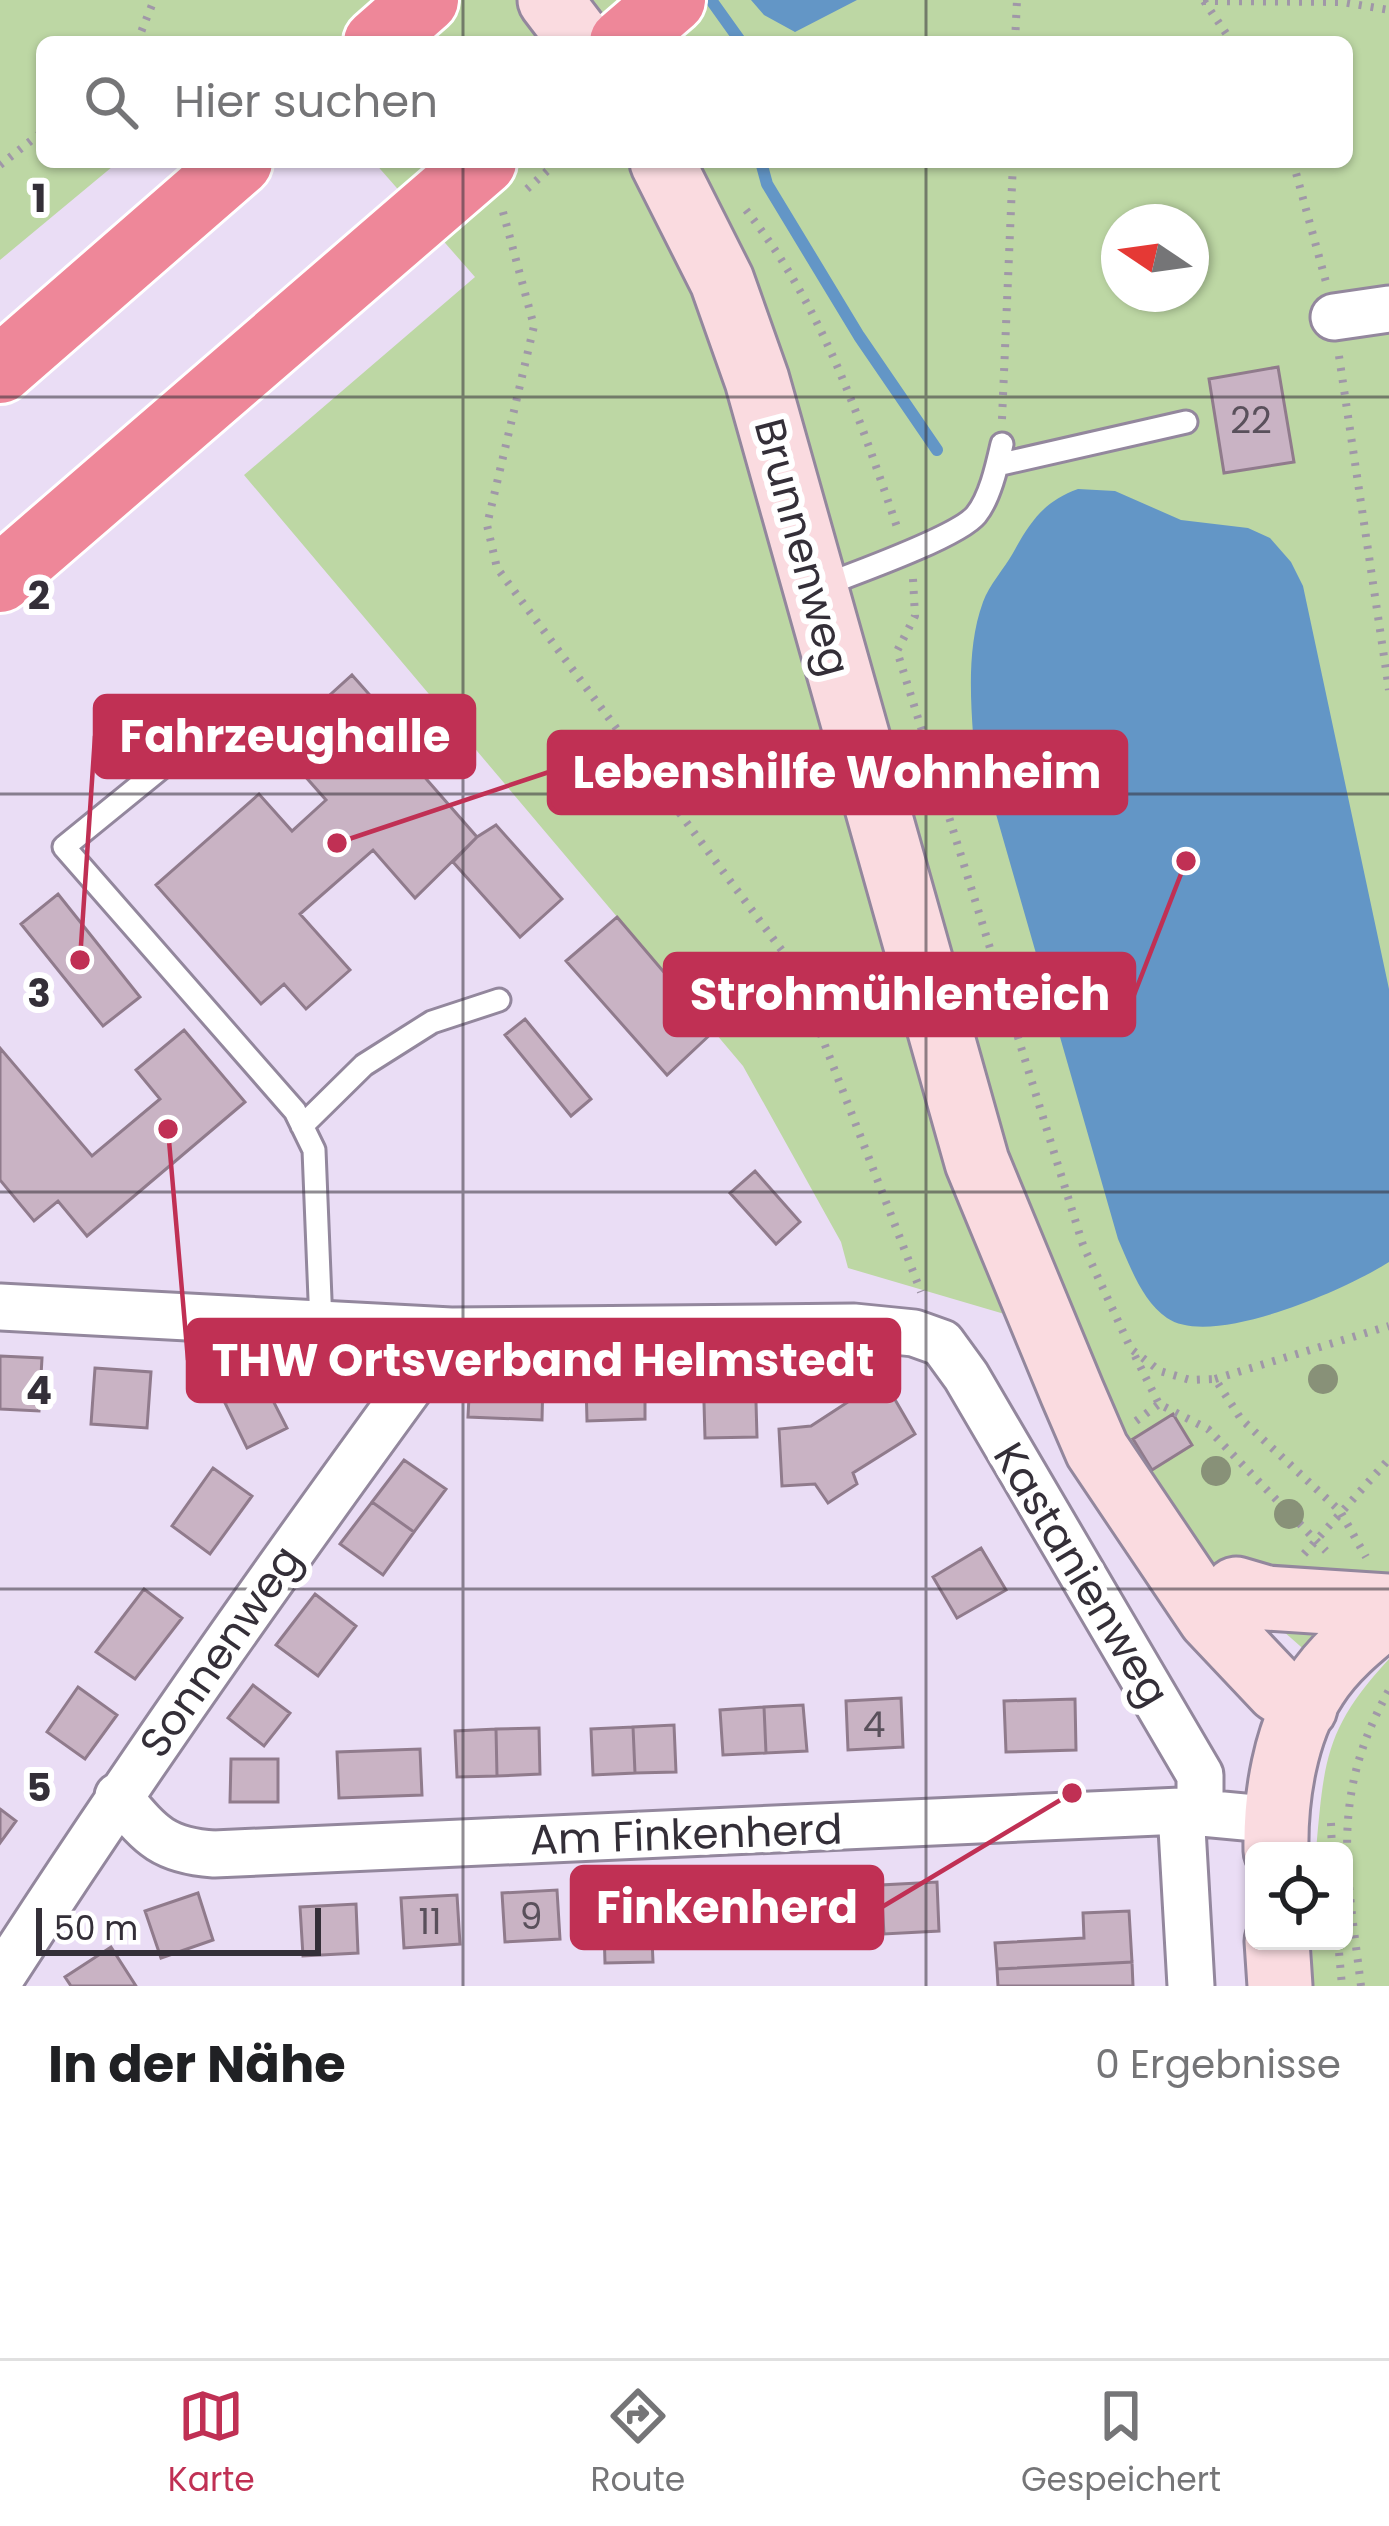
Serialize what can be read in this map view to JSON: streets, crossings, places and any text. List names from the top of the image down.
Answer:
{
  "streets": {
    "main road": ["Brunnenweg"],
    "street": ["Kastanienweg", "Sonnenweg", "Am Finkenherd"]
  },
  "crossings": [
    ["Kastanienweg", "Am Finkenherd"],
    ["Sonnenweg", "Am Finkenherd"]
  ],
  "places": [
    "Lebenshilfe Wohnheim",
    "Strohmühlenteich",
    "Fahrzeughalle",
    "THW Ortsverband Helmstedt",
    "Finkenherd"
  ],
  "house_numbers": [
    "22",
    "4",
    "9",
    "11"
  ],
  "scale_bar": "50 m",
  "north": "left",
  "page": {
    "search": "Hier suchen",
    "scale": "50 m",
    "heading": ["In der Nähe", "0 Ergebnisse"],
    "nav": ["Karte", "Route", "Gespeichert"]
  },
  "grid": {
    "rows": [
      "1",
      "2",
      "3",
      "4",
      "5"
    ]
  }
}
